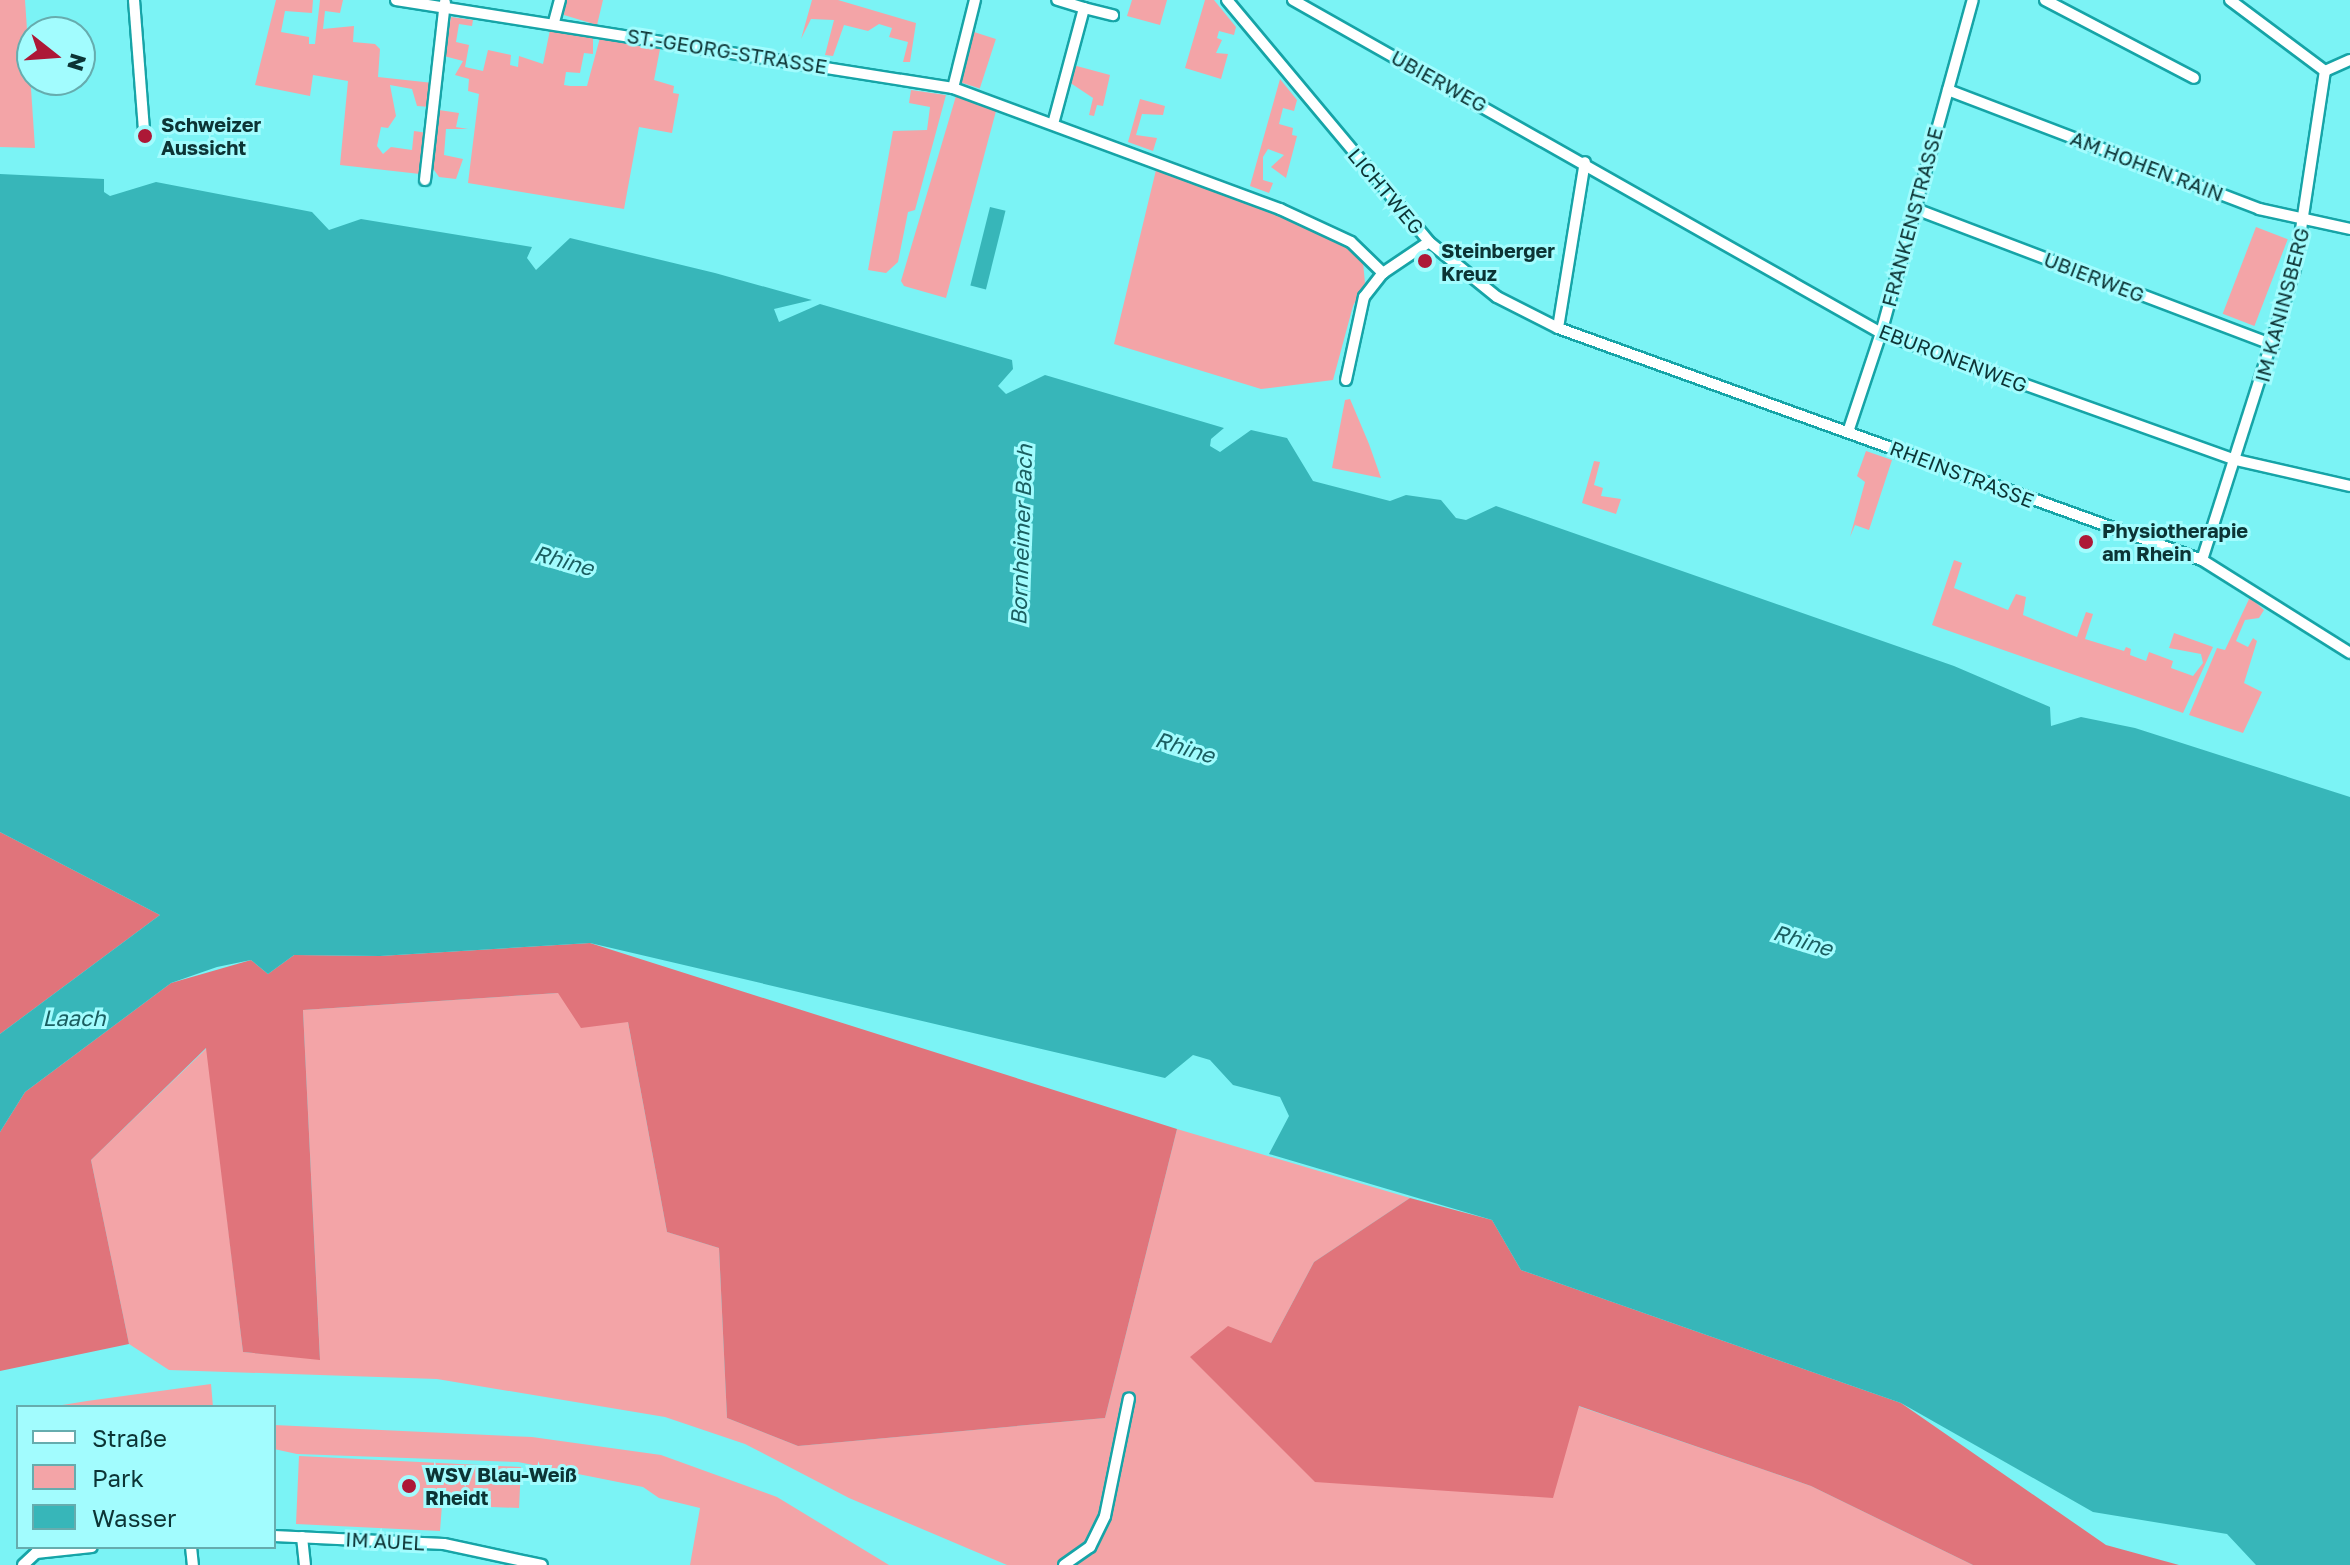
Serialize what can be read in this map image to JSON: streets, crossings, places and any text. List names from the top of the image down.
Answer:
{
  "streets": {
    "street": [
      "ST.-GEORG-STRASSE",
      "UBIERWEG",
      "AM HOHEN RAIN",
      "LICHTWEG",
      "FRANKENSTRASSE",
      "IM KANINSBERG",
      "EBURONENWEG",
      "RHEINSTRASSE",
      "IM AUEL"
    ]
  },
  "crossings": [
    ["UBIERWEG", "FRANKENSTRASSE"],
    ["UBIERWEG", "IM KANINSBERG"],
    ["UBIERWEG", "EBURONENWEG"],
    ["AM HOHEN RAIN", "FRANKENSTRASSE"],
    ["AM HOHEN RAIN", "IM KANINSBERG"],
    ["LICHTWEG", "RHEINSTRASSE"],
    ["FRANKENSTRASSE", "EBURONENWEG"],
    ["FRANKENSTRASSE", "RHEINSTRASSE"],
    ["IM KANINSBERG", "EBURONENWEG"],
    ["IM KANINSBERG", "RHEINSTRASSE"]
  ],
  "water": ["Bornheimer Bach", "Rhine", "Laach"],
  "places": [
    "Schweizer Aussicht",
    "Steinberger Kreuz",
    "Physiotherapie am Rhein",
    "WSV Blau-Weiß Rheidt"
  ],
  "legend": ["Straße", "Park", "Wasser"],
  "north": "right"
}
